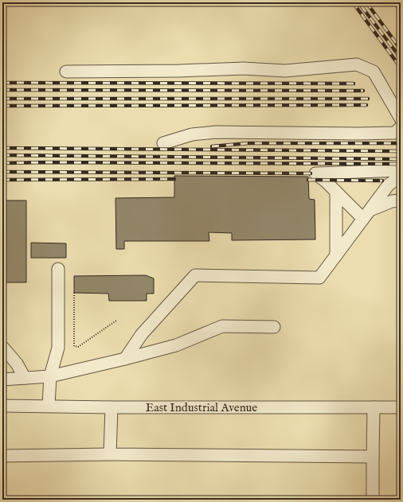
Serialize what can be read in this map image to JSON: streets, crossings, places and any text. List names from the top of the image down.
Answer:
{
  "streets": {
    "street": ["East Industrial Avenue"]
  }
}
